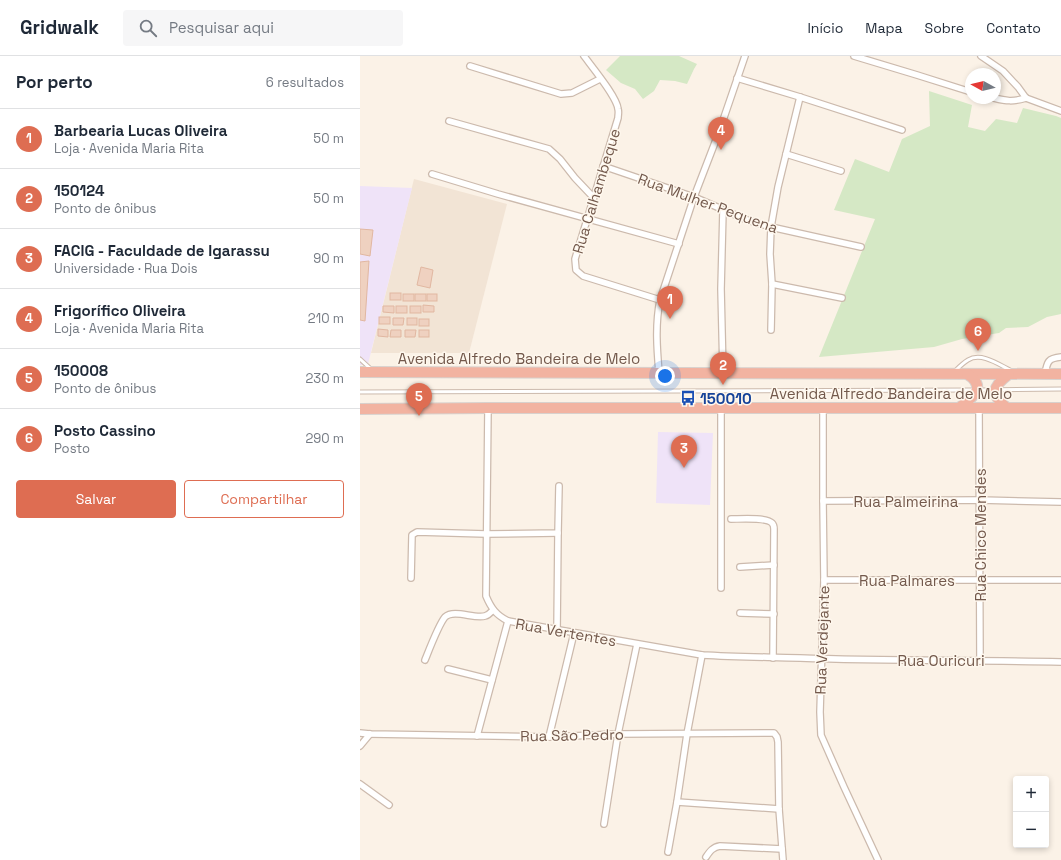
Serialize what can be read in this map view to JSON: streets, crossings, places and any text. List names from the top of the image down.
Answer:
{
  "streets": {
    "highway": ["Avenida Alfredo Bandeira de Melo"],
    "street": [
      "Rua Calhambeque",
      "Rua Mulher Pequena",
      "Rua Palmeirina",
      "Rua Chico Mendes",
      "Rua Palmares",
      "Rua Vertentes",
      "Rua Verdejante",
      "Rua Ouricuri",
      "Rua São Pedro"
    ]
  },
  "crossings": [
    ["Rua Calhambeque", "Rua Mulher Pequena"],
    ["Avenida Alfredo Bandeira de Melo", "Rua Chico Mendes"],
    ["Avenida Alfredo Bandeira de Melo", "Rua Verdejante"],
    ["Rua Palmeirina", "Rua Chico Mendes"],
    ["Rua Palmeirina", "Rua Verdejante"],
    ["Rua Chico Mendes", "Rua Palmares"],
    ["Rua Chico Mendes", "Rua Ouricuri"],
    ["Rua Palmares", "Rua Verdejante"],
    ["Rua Vertentes", "Rua Verdejante"],
    ["Rua Vertentes", "Rua Ouricuri"],
    ["Rua Verdejante", "Rua Ouricuri"]
  ],
  "places": {
    "bus stop": ["150010"]
  },
  "north": "left",
  "page": {
    "header": "Gridwalk",
    "search": "Pesquisar aqui",
    "nav": [
      "Início",
      "Mapa",
      "Sobre",
      "Contato"
    ],
    "heading": ["Por perto", "6 resultados"],
    "list": [
      {
        "mark": "1",
        "name": "Barbearia Lucas Oliveira",
        "note": "Loja · Avenida Maria Rita",
        "value": "50 m"
      },
      {
        "mark": "2",
        "name": "150124",
        "note": "Ponto de ônibus",
        "value": "50 m"
      },
      {
        "mark": "3",
        "name": "FACIG - Faculdade de Igarassu",
        "note": "Universidade · Rua Dois",
        "value": "90 m"
      },
      {
        "mark": "4",
        "name": "Frigorífico Oliveira",
        "note": "Loja · Avenida Maria Rita",
        "value": "210 m"
      },
      {
        "mark": "5",
        "name": "150008",
        "note": "Ponto de ônibus",
        "value": "230 m"
      },
      {
        "mark": "6",
        "name": "Posto Cassino",
        "note": "Posto",
        "value": "290 m"
      }
    ],
    "pins": [
      "4",
      "1",
      "6",
      "2",
      "5",
      "3"
    ],
    "buttons": ["Salvar", "Compartilhar"],
    "map_buttons": ["+", "−"]
  }
}
